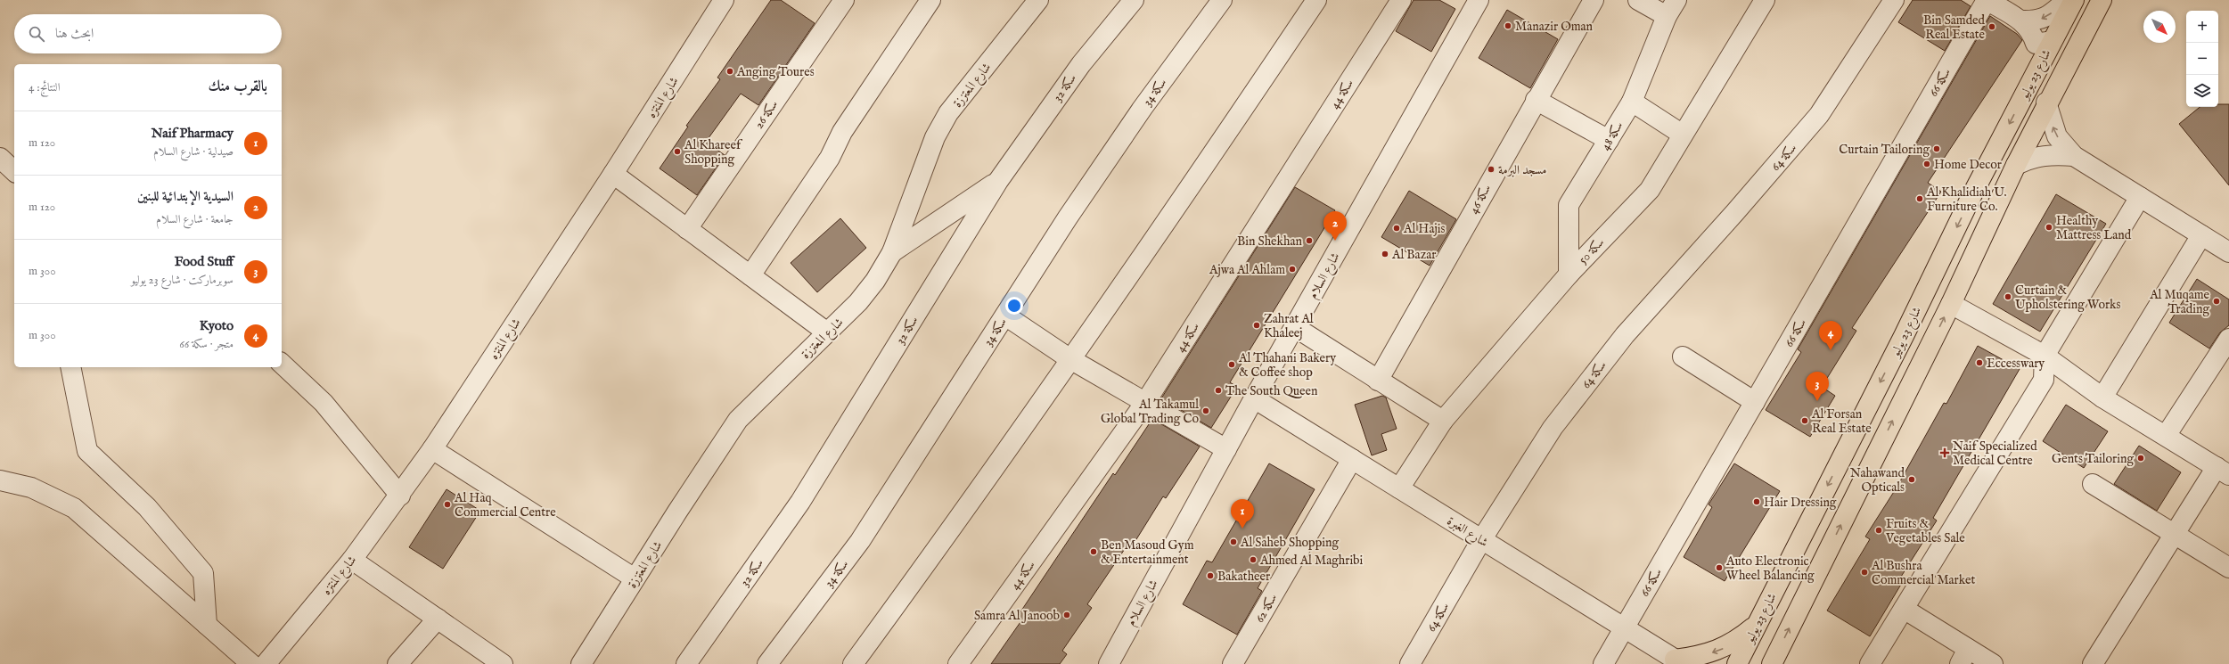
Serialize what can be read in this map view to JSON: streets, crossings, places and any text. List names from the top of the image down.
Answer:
{
  "streets": {
    "main road": ["شارع 23 يوليو"],
    "street": [
      "سكة 66",
      "شارع المعتززة",
      "سكة 32",
      "سكة 34",
      "سكة 44",
      "شارع المنتزه",
      "سكة 26",
      "سكة 48",
      "سكة 64",
      "سكة 46",
      "سكة 50",
      "شارع السلام",
      "شارع الغبرة",
      "سكة 62"
    ]
  },
  "crossings": [
    ["سكة 66", "شارع الغبرة"],
    ["سكة 48", "سكة 50"],
    ["سكة 64", "شارع الغبرة"],
    ["سكة 50", "شارع الغبرة"],
    ["شارع السلام", "شارع الغبرة"],
    ["شارع الغبرة", "سكة 62"]
  ],
  "places": {
    "other": [
      "Manazir Oman",
      "Bin Samded Real Estate",
      "Anging Toures",
      "Curtain Tailoring",
      "Al Khareef Shopping",
      "Home Decor",
      "مسجد البرمة",
      "Al Khalidiah U. Furniture Co.",
      "Healthy Mattress Land",
      "Al Hajis",
      "Bin Shekhan",
      "Al Bazar",
      "Ajwa Al Ahlam",
      "Curtain & Upholstering Works",
      "Al Muqame Trading",
      "Zahrat Al Khaleej",
      "Eccesswary",
      "Al Thahani Bakery & Coffee shop",
      "The South Queen",
      "Al Takamul Global Trading Co",
      "Al Forsan Real Estate",
      "Gents Tailoring",
      "Nahawand Opticals",
      "Hair Dressing",
      "Al Haq Commercial Centre",
      "Fruits & Vegetables Sale",
      "Al Saheb Shopping",
      "Ben Masoud Gym & Entertainment",
      "Ahmed Al Maghribi",
      "Auto Electronic Wheel Balancing",
      "Al Bushra Commercial Market",
      "Bakatheer",
      "Samra Al Janoob"
    ],
    "health": ["Naif Specialized Medical Centre"]
  },
  "north": "bottom right",
  "page": {
    "map_buttons": ["+", "−"],
    "search": "ابحث هنا",
    "heading": ["بالقرب منك", "النتائج: 4"],
    "list": [
      {
        "mark": "1",
        "name": "Naif Pharmacy",
        "note": "صيدلية · شارع السلام",
        "value": "120 m"
      },
      {
        "mark": "2",
        "name": "السيدية الإبتدائية للبنين",
        "note": "جامعة · شارع السلام",
        "value": "120 m"
      },
      {
        "mark": "3",
        "name": "Food Stuff",
        "note": "سوبرماركت · شارع 23 يوليو",
        "value": "300 m"
      },
      {
        "mark": "4",
        "name": "Kyoto",
        "note": "متجر · سكة 66",
        "value": "300 m"
      }
    ],
    "pins": [
      "2",
      "4",
      "3",
      "1"
    ]
  }
}
